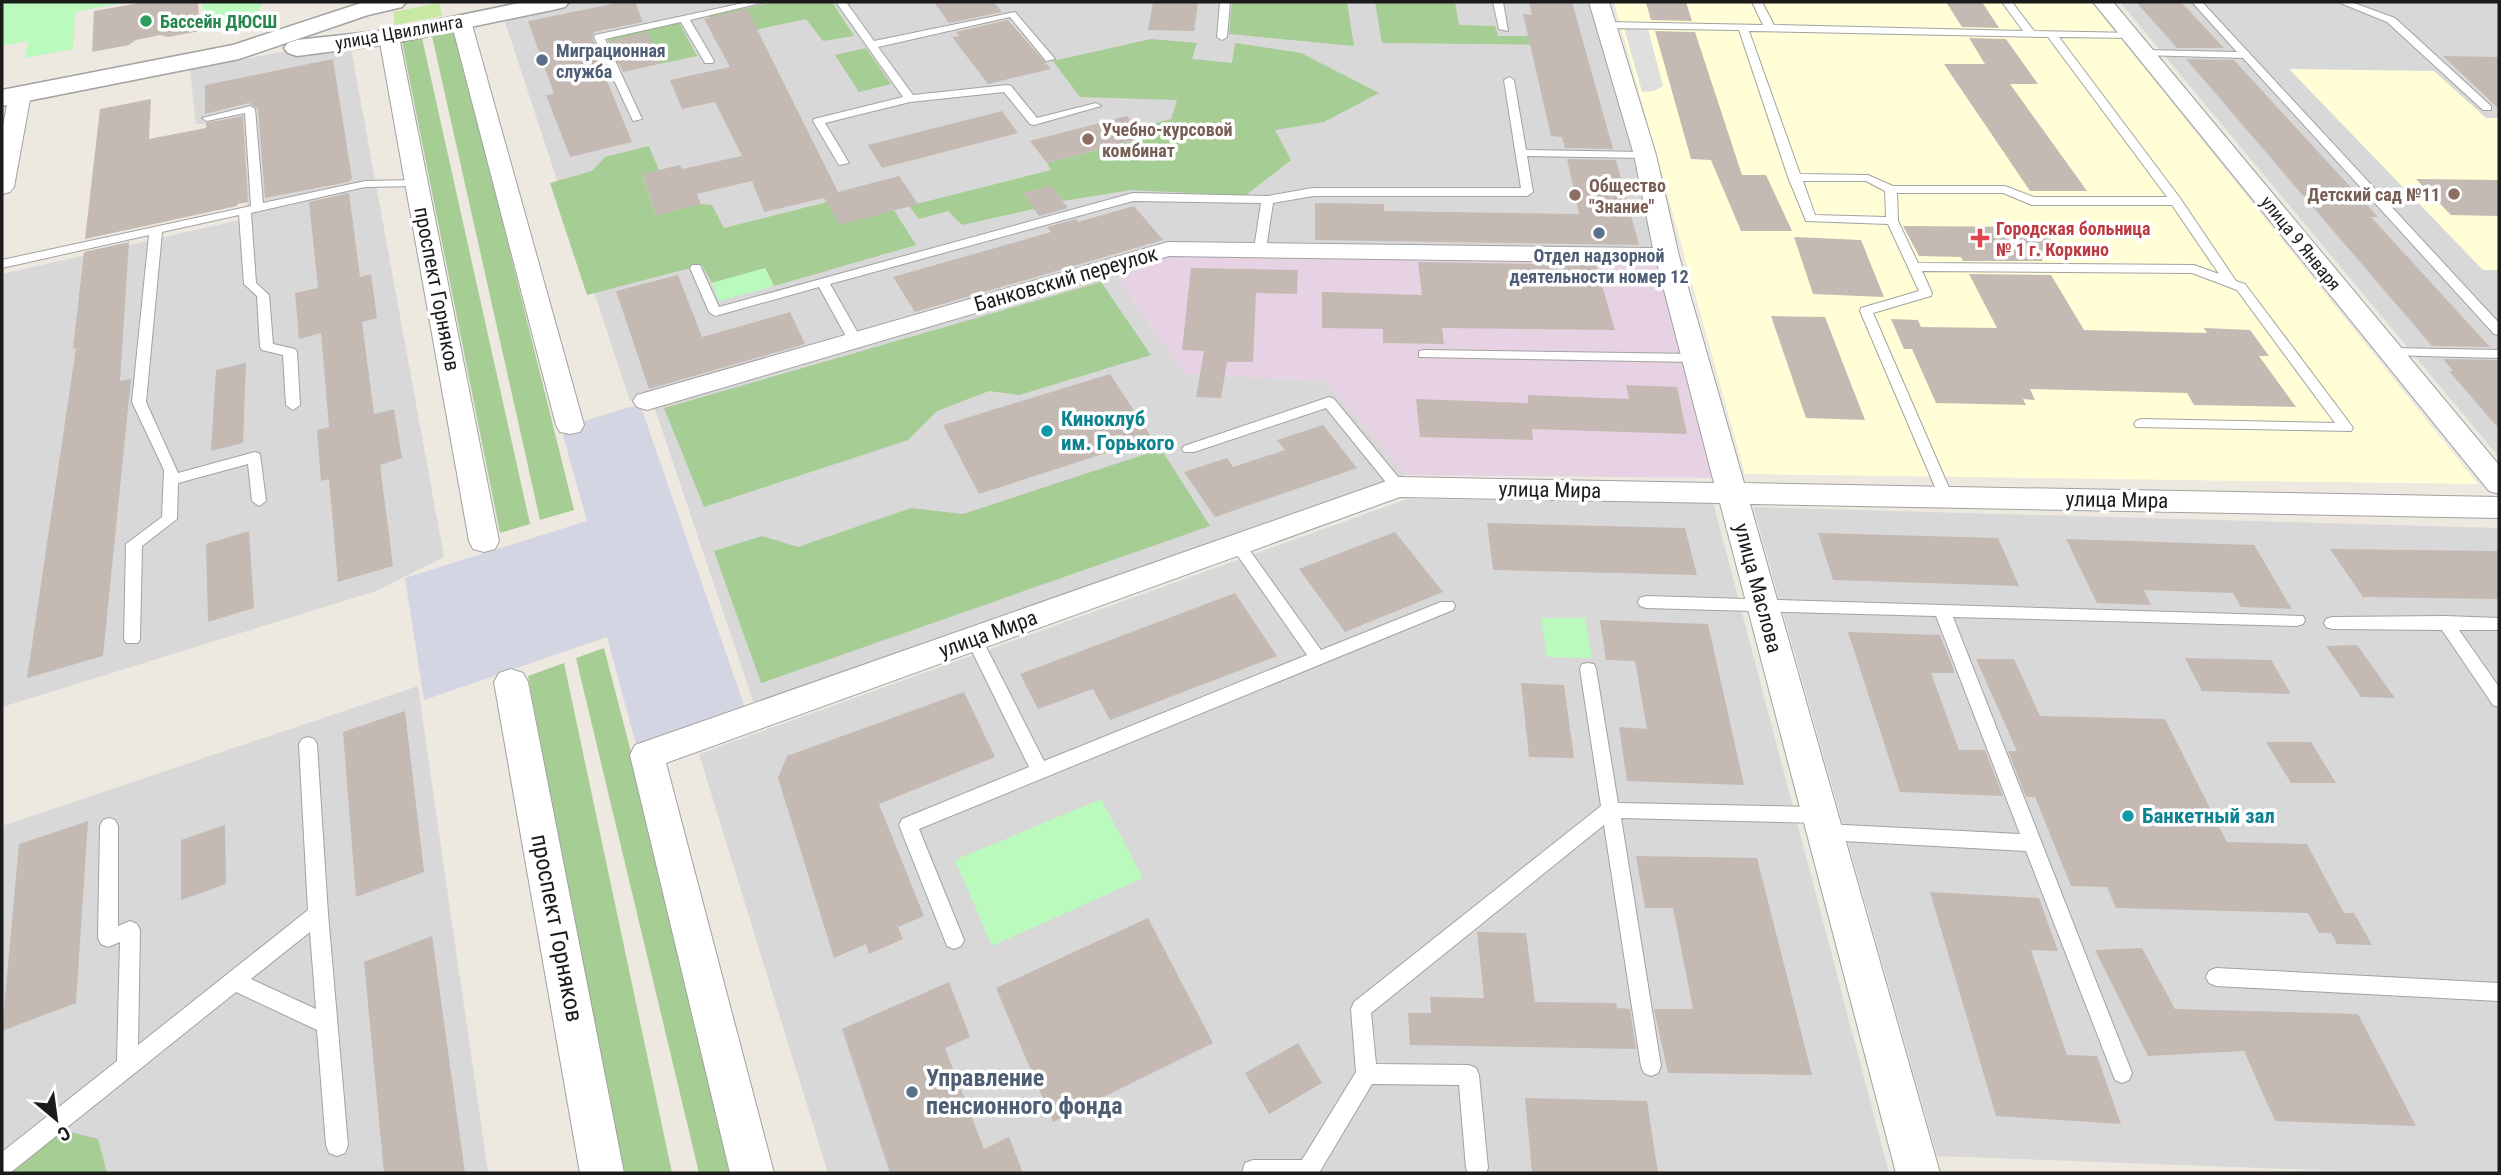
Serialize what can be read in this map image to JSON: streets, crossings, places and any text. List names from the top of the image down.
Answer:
{
  "streets": {
    "street": [
      "улица Цвиллинга",
      "улица 9 Января",
      "Банковский переулок",
      "проспект Горняков",
      "улица Мира",
      "улица Маслова"
    ]
  },
  "crossings": [
    ["улица Цвиллинга", "проспект Горняков"],
    ["Банковский переулок", "улица Маслова"],
    ["улица Мира", "улица Маслова"]
  ],
  "places": {
    "other": [
      "Бассейн ДЮСШ",
      "Миграционная служба",
      "Учебно-курсовой комбинат",
      "Детский сад №11",
      "Общество \"Знание\"",
      "Отдел надзорной деятельности номер 12",
      "Киноклуб им. Горького",
      "Банкетный зал",
      "Управление пенсионного фонда"
    ],
    "health": ["Городская больница № 1 г. Коркино"]
  },
  "north": "bottom right"
}
